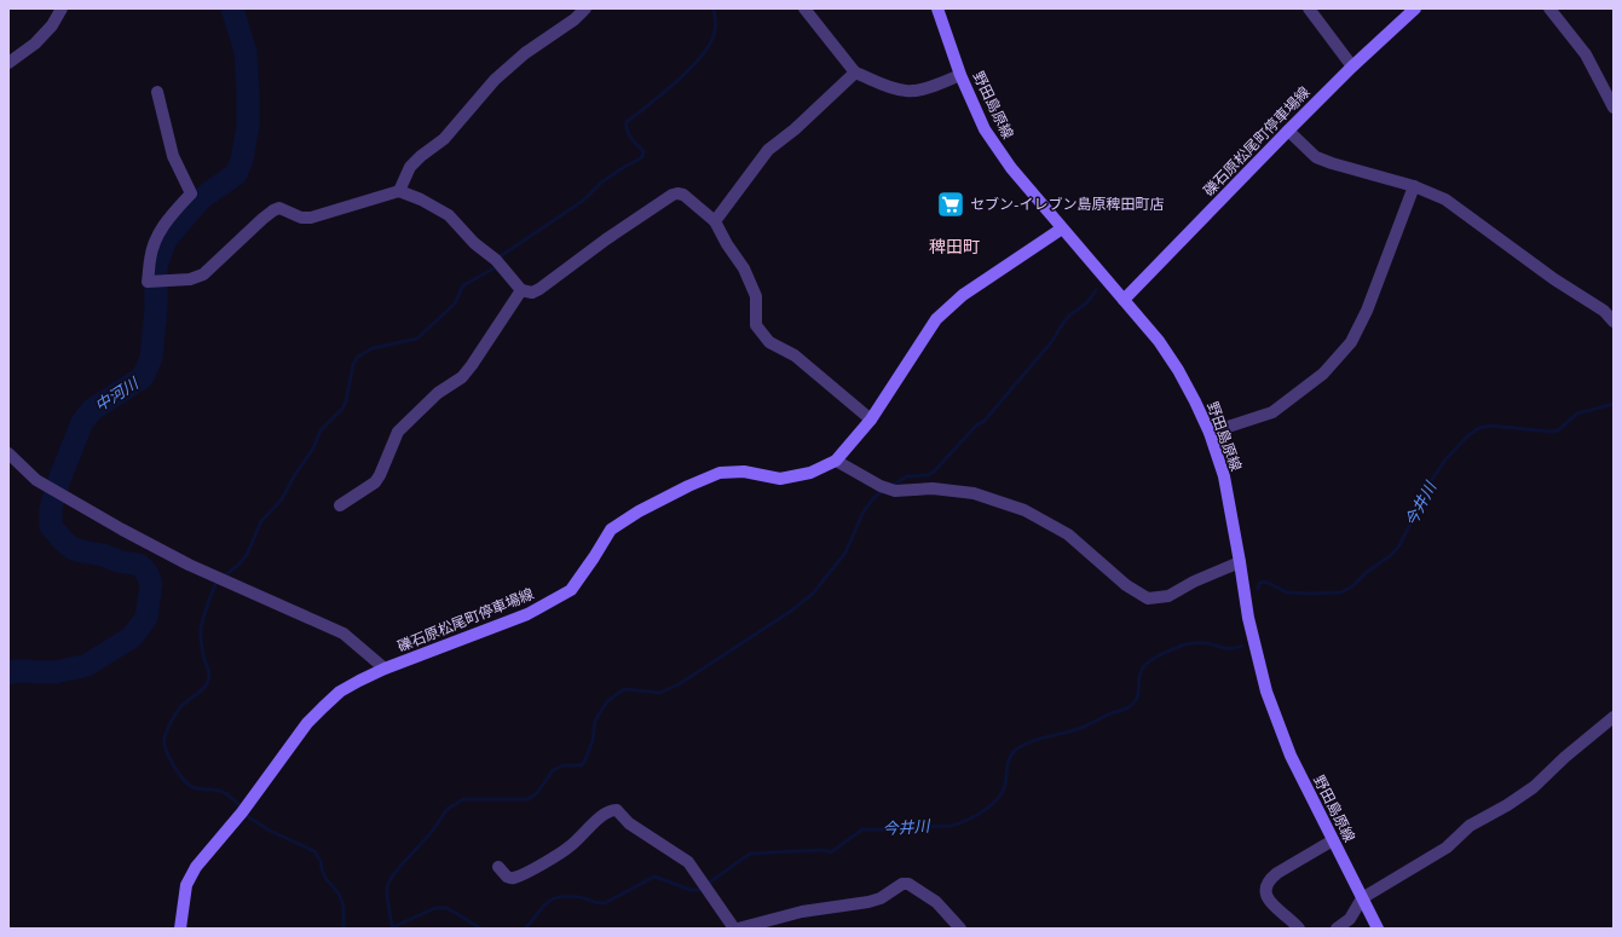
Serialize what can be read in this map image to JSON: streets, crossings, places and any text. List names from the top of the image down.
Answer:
{
  "streets": {
    "main road": ["野田島原線", "礫石原松尾町停車場線"]
  },
  "crossings": [
    ["野田島原線", "礫石原松尾町停車場線"]
  ],
  "districts": ["稗田町"],
  "water": ["中河川", "今井川"],
  "places": {
    "supermarket": ["セブン-イレブン島原稗田町店"]
  }
}
